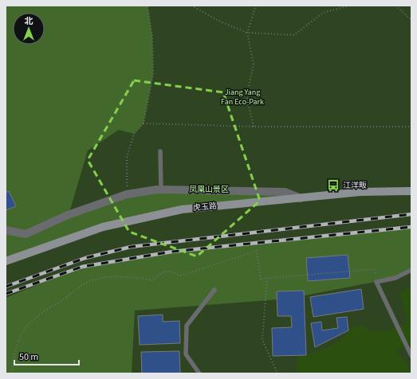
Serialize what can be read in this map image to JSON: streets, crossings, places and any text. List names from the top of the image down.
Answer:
{
  "streets": {
    "street": ["虎玉路"]
  },
  "parks": ["Jiang Yang Fan Eco-Park", "凤凰山景区"],
  "places": {
    "bus stop": ["江洋畈"]
  },
  "scale_bar": "50 m",
  "north": "top"
}
